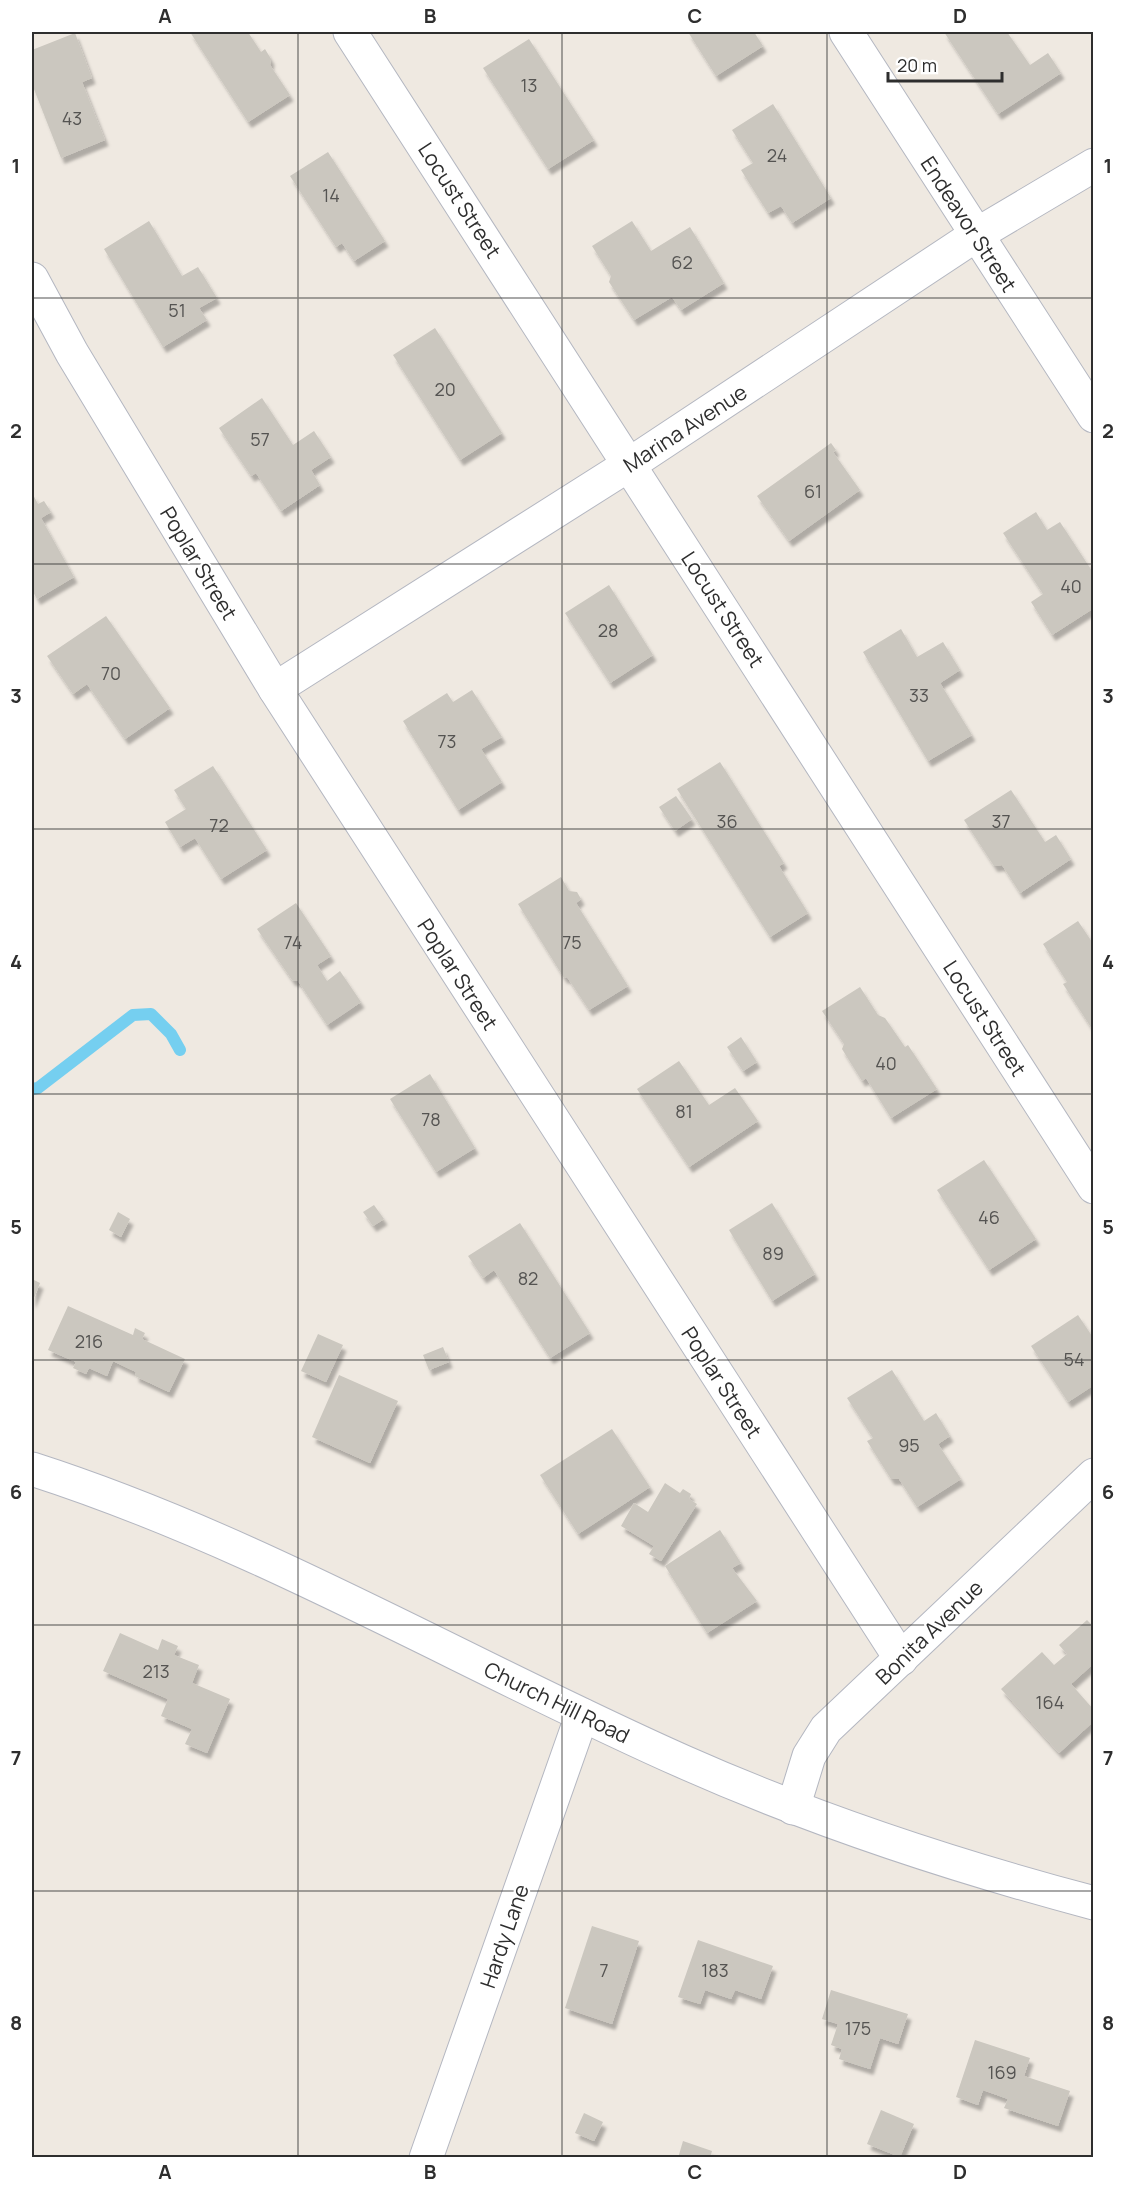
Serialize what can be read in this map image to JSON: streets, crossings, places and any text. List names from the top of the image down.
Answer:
{
  "streets": {
    "street": [
      "Locust Street",
      "Endeavor Street",
      "Marina Avenue",
      "Poplar Street",
      "Bonita Avenue",
      "Church Hill Road",
      "Hardy Lane"
    ]
  },
  "crossings": [
    ["Locust Street", "Marina Avenue"],
    ["Endeavor Street", "Marina Avenue"],
    ["Marina Avenue", "Poplar Street"],
    ["Poplar Street", "Bonita Avenue"],
    ["Bonita Avenue", "Church Hill Road"],
    ["Church Hill Road", "Hardy Lane"]
  ],
  "house_numbers": [
    "13",
    "43",
    "24",
    "14",
    "62",
    "51",
    "20",
    "57",
    "61",
    "40",
    "28",
    "70",
    "33",
    "73",
    "36",
    "37",
    "72",
    "74",
    "75",
    "40",
    "81",
    "78",
    "46",
    "89",
    "82",
    "216",
    "54",
    "95",
    "213",
    "164",
    "7",
    "183",
    "175",
    "169"
  ],
  "scale_bar": "20 m",
  "grid": {
    "columns": [
      "A",
      "B",
      "C",
      "D"
    ],
    "rows": [
      "1",
      "2",
      "3",
      "4",
      "5",
      "6",
      "7",
      "8"
    ]
  }
}
